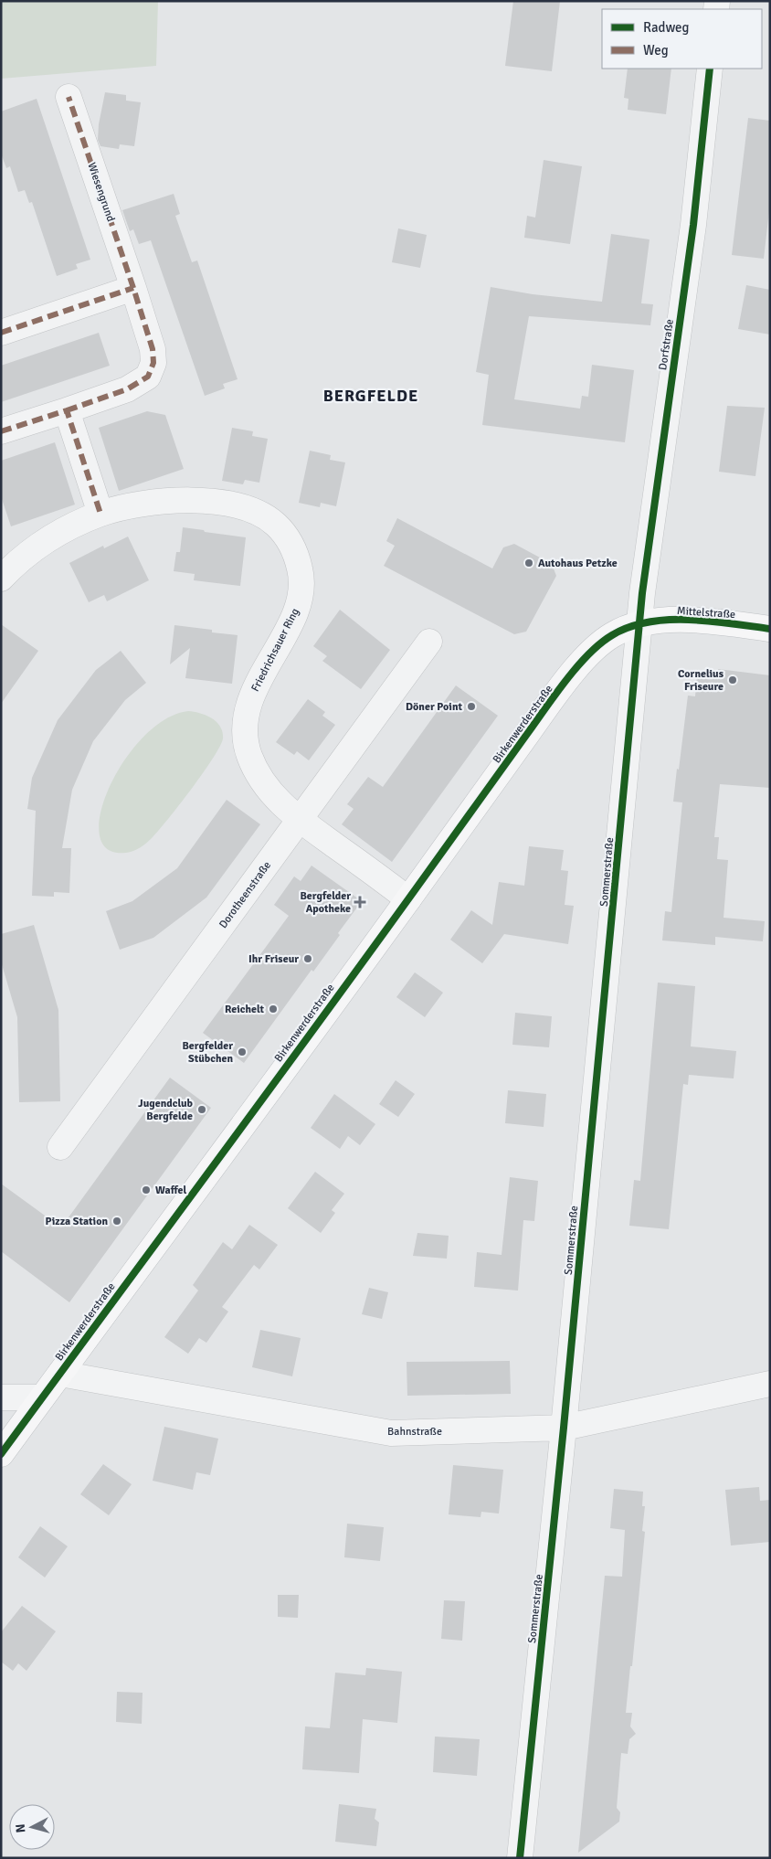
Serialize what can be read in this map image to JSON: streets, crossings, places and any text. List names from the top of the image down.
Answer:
{
  "streets": {
    "main road": ["Mittelstraße", "Birkenwerderstraße"],
    "street": [
      "Wiesengrund",
      "Dorfstraße",
      "Friedrichsauer Ring",
      "Sommerstraße",
      "Dorotheenstraße",
      "Bahnstraße"
    ]
  },
  "crossings": [
    ["Dorfstraße", "Mittelstraße"],
    ["Dorfstraße", "Birkenwerderstraße"],
    ["Dorfstraße", "Sommerstraße"],
    ["Mittelstraße", "Birkenwerderstraße"],
    ["Mittelstraße", "Sommerstraße"],
    ["Friedrichsauer Ring", "Birkenwerderstraße"],
    ["Friedrichsauer Ring", "Dorotheenstraße"],
    ["Birkenwerderstraße", "Sommerstraße"],
    ["Birkenwerderstraße", "Bahnstraße"],
    ["Sommerstraße", "Bahnstraße"]
  ],
  "districts": ["BERGFELDE"],
  "places": {
    "other": [
      "Autohaus Petzke",
      "Cornelius Friseure",
      "Döner Point",
      "Ihr Friseur",
      "Reichelt",
      "Bergfelder Stübchen",
      "Jugendclub Bergfelde",
      "Waffel",
      "Pizza Station"
    ],
    "health": ["Bergfelder Apotheke"]
  },
  "legend": ["Radweg", "Weg"],
  "north": "left"
}
